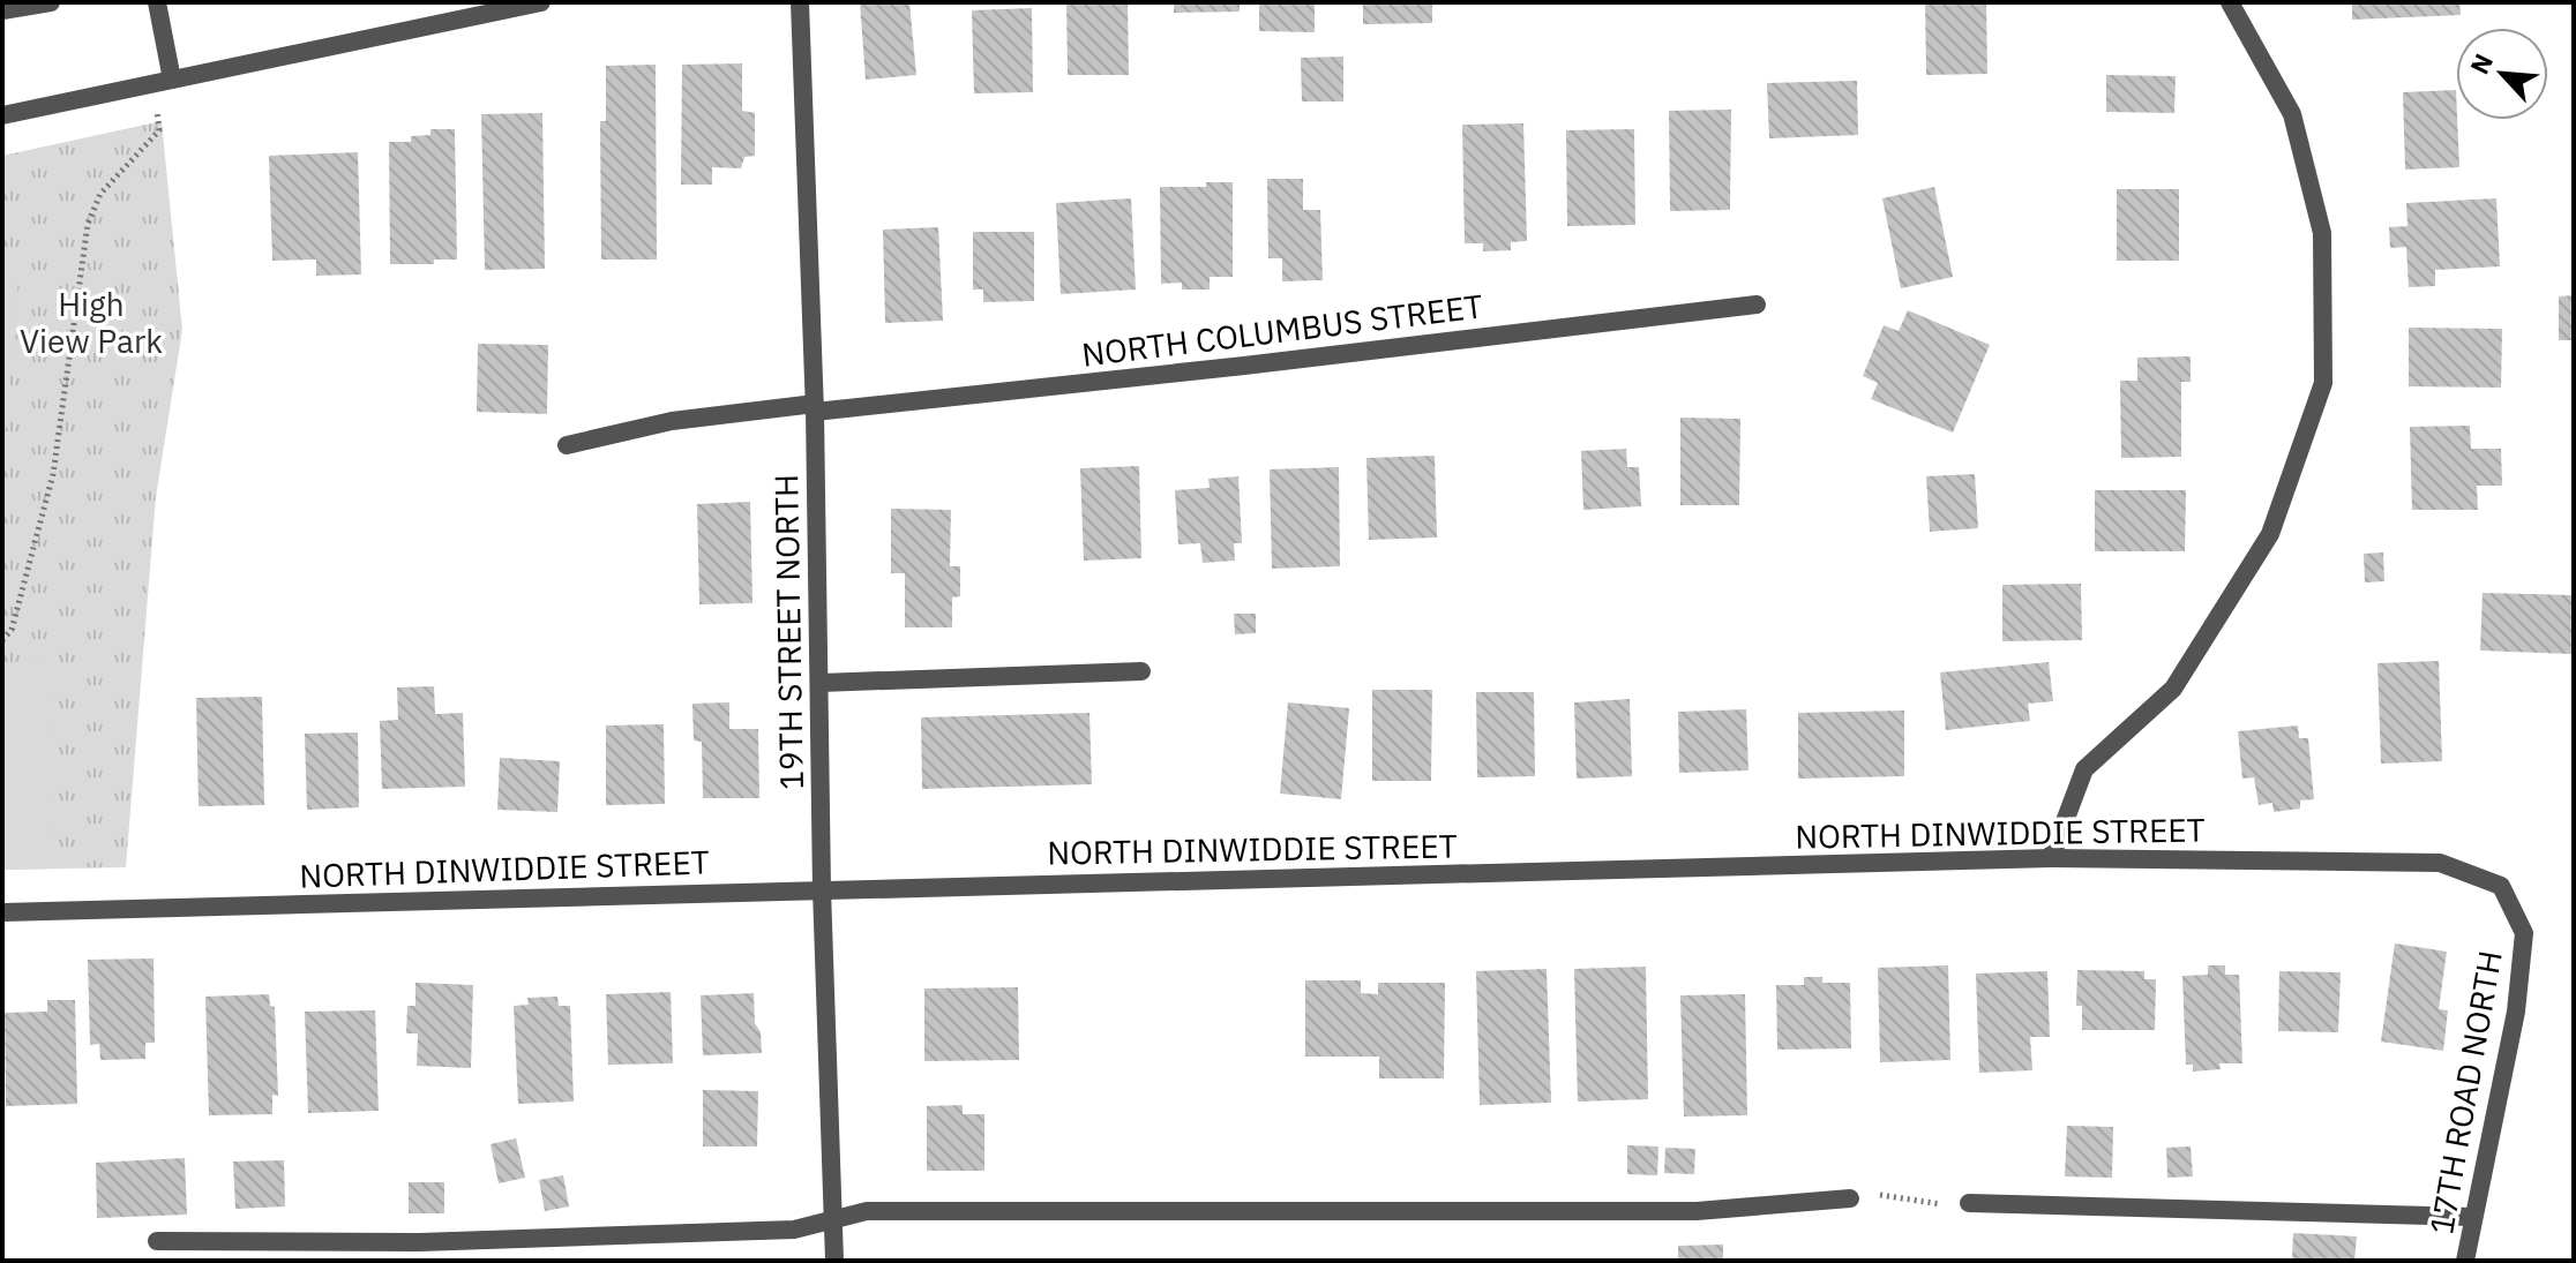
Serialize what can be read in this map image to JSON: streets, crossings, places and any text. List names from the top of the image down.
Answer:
{
  "streets": {
    "street": [
      "NORTH COLUMBUS STREET",
      "19TH STREET NORTH",
      "NORTH DINWIDDIE STREET",
      "17TH ROAD NORTH"
    ]
  },
  "crossings": [
    ["NORTH COLUMBUS STREET", "19TH STREET NORTH"],
    ["19TH STREET NORTH", "NORTH DINWIDDIE STREET"],
    ["NORTH DINWIDDIE STREET", "17TH ROAD NORTH"]
  ],
  "parks": ["High View Park"],
  "north": "top left"
}
